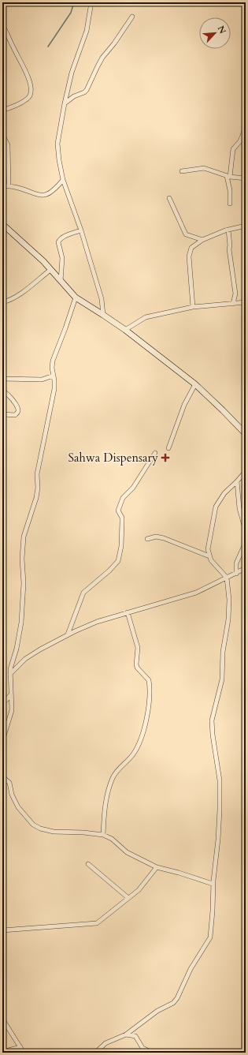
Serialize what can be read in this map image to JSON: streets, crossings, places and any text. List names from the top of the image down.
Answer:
{
  "places": {
    "health": ["Sahwa Dispensary"]
  },
  "north": "top right"
}
